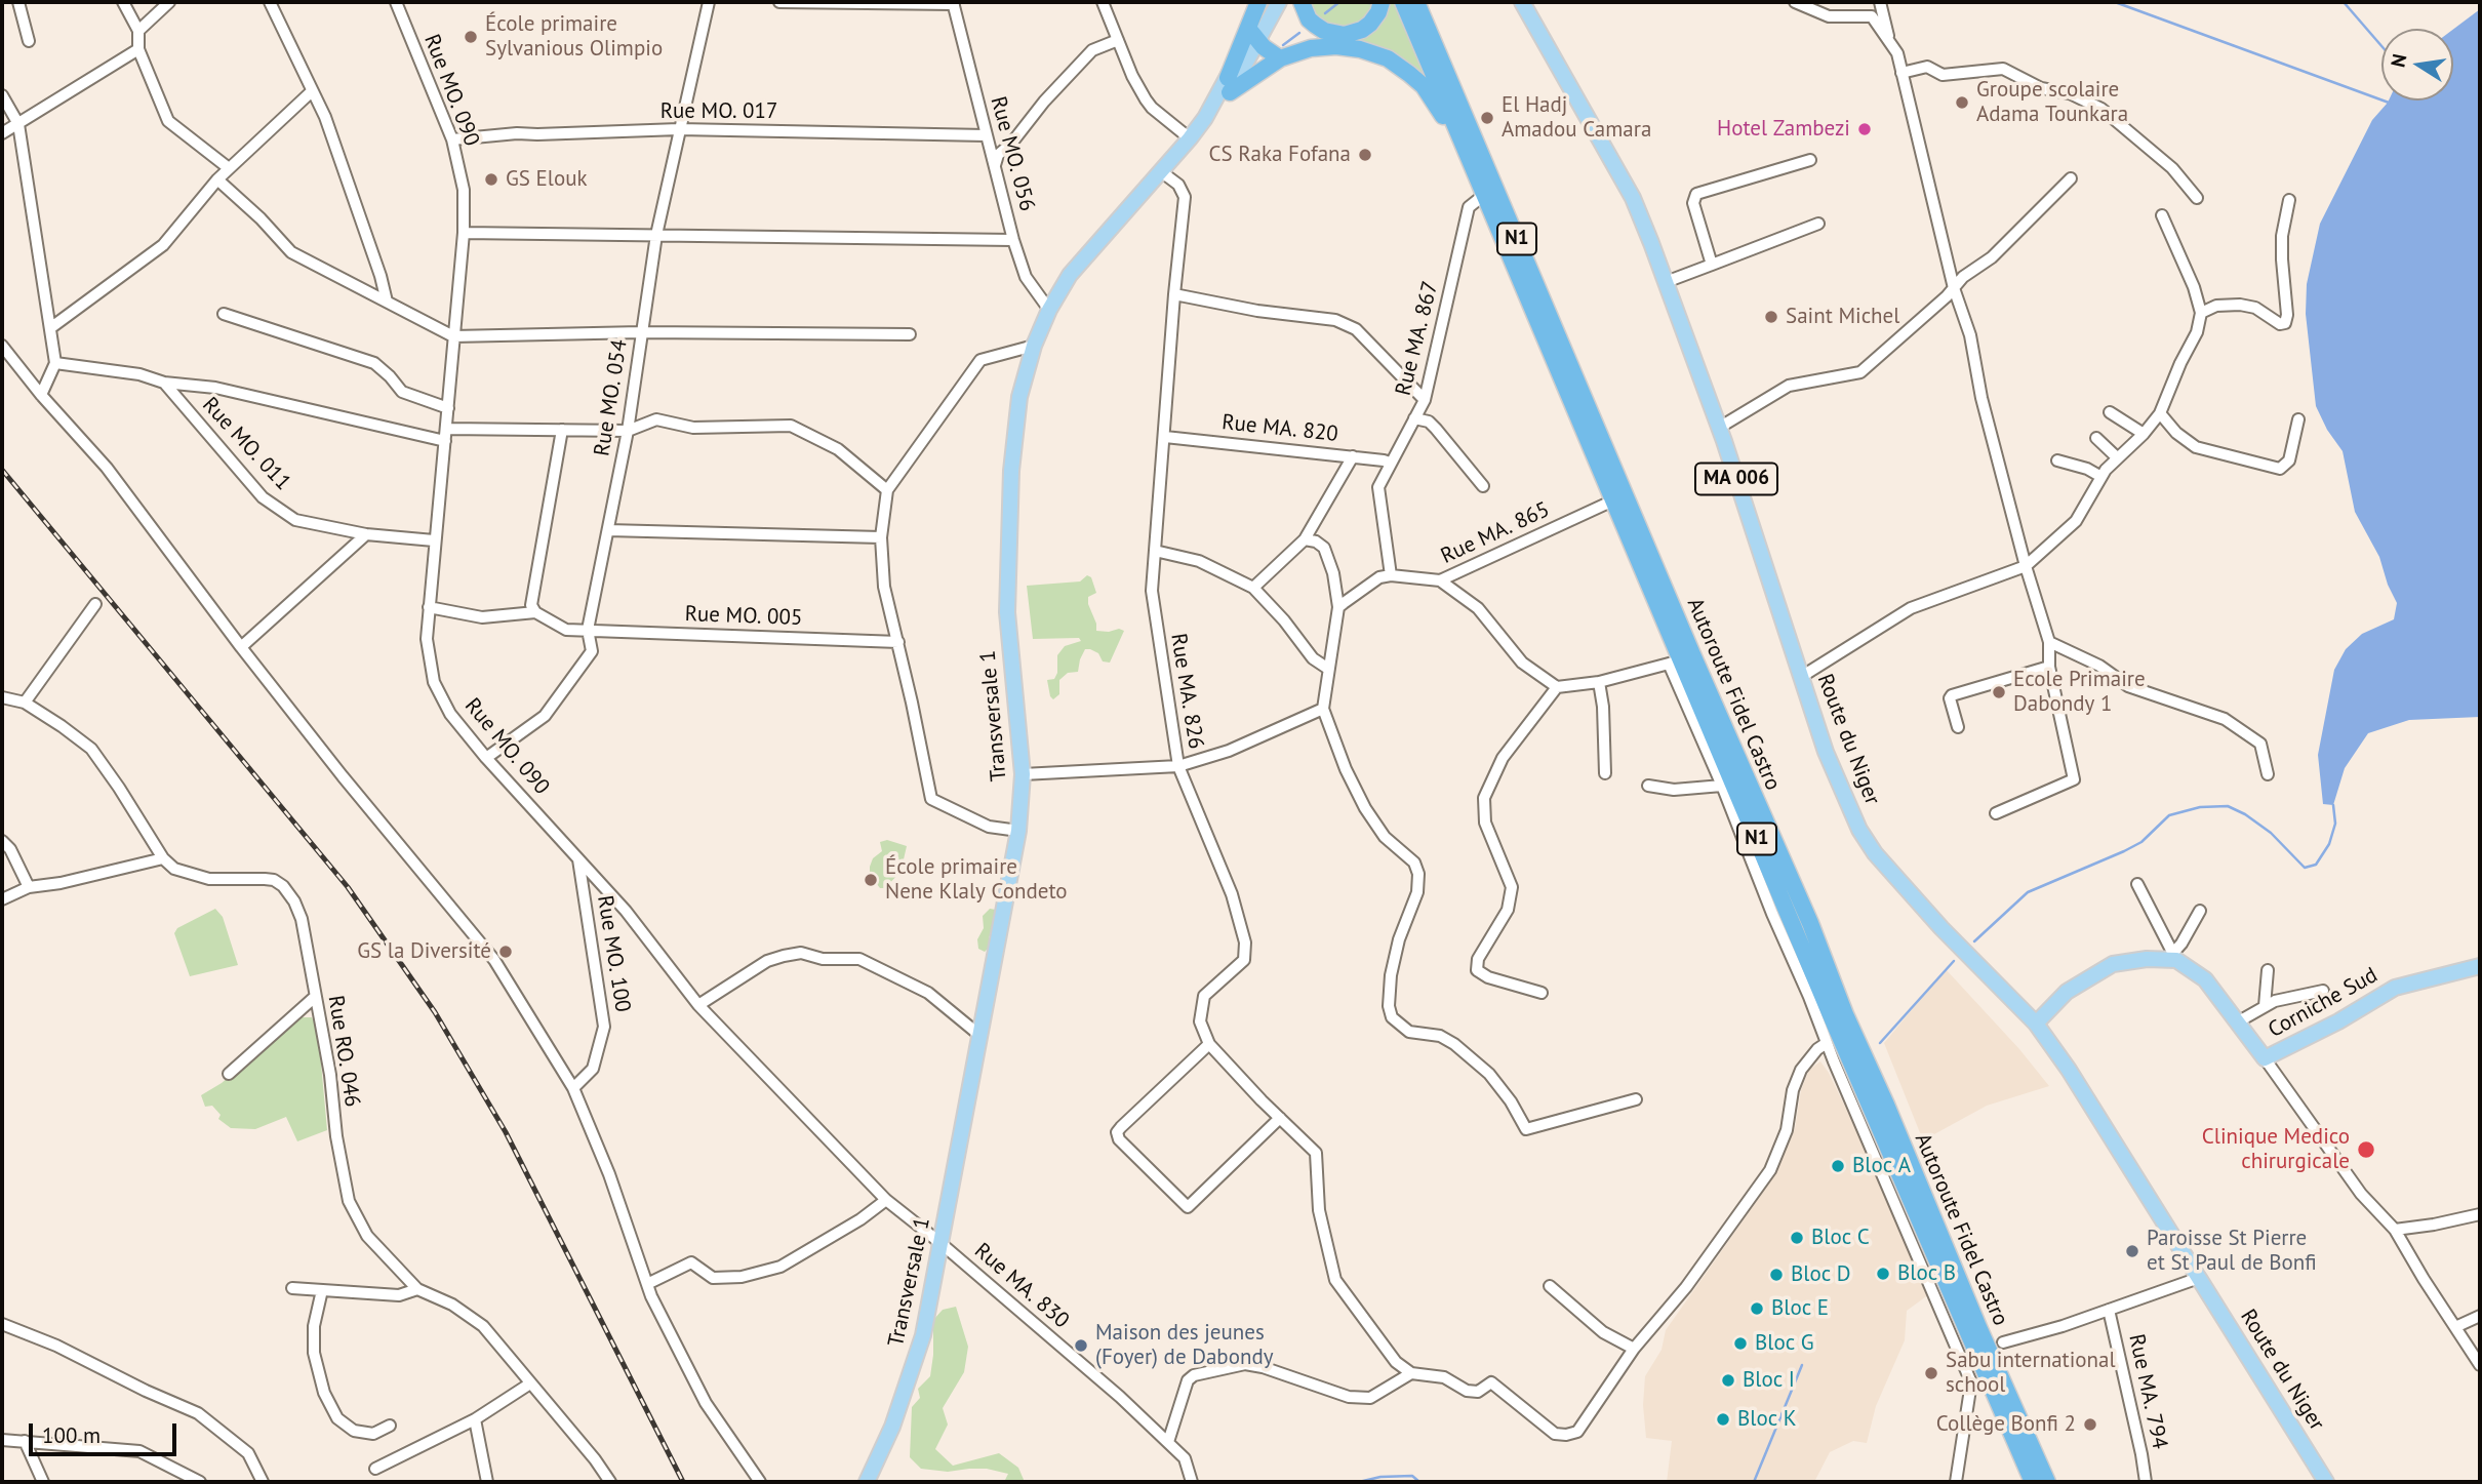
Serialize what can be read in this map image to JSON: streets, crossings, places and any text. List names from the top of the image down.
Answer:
{
  "streets": {
    "highway": ["N1", "Autoroute Fidel Castro"],
    "main road": [
      "MA 006",
      "Transversale 1",
      "Route du Niger",
      "Corniche Sud"
    ],
    "street": [
      "Rue MO. 090",
      "Rue MO. 017",
      "Rue MO. 056",
      "Rue MA. 867",
      "Rue MO. 054",
      "Rue MA. 820",
      "Rue MO. 011",
      "Rue MA. 865",
      "Rue MO. 005",
      "Rue MA. 826",
      "Rue MO. 100",
      "Rue RO. 046",
      "Rue MA. 830",
      "Rue MA. 794"
    ]
  },
  "crossings": [
    ["Rue MO. 090", "Rue MO. 017"],
    ["Rue MO. 090", "Rue MO. 054"],
    ["Rue MO. 090", "Rue MO. 011"],
    ["Rue MO. 090", "Transversale 1"],
    ["Rue MO. 090", "Rue MO. 100"],
    ["Rue MO. 090", "Rue MA. 830"],
    ["Rue MO. 017", "Rue MO. 056"],
    ["Rue MO. 017", "Rue MO. 054"],
    ["Rue MO. 056", "Transversale 1"],
    ["Rue MA. 867", "Rue MA. 820"],
    ["Rue MA. 867", "Rue MA. 865"],
    ["Rue MA. 867", "Autoroute Fidel Castro"],
    ["Rue MO. 054", "Rue MO. 005"],
    ["Rue MA. 820", "Rue MA. 826"],
    ["Rue MA. 865", "Autoroute Fidel Castro"],
    ["Rue MA. 826", "Transversale 1"],
    ["Transversale 1", "Rue MA. 830"]
  ],
  "places": [
    "École primaire Sylvanious Olimpio",
    "Groupe scolaire Adama Tounkara",
    "El Hadj Amadou Camara",
    "Hotel Zambezi",
    "CS Raka Fofana",
    "GS Elouk",
    "Saint Michel",
    "Ecole Primaire Dabondy 1",
    "École primaire Nene Klaly Condeto",
    "GS la Diversité",
    "Clinique Medico chirurgicale",
    "Bloc A",
    "Bloc C",
    "Paroisse St Pierre et St Paul de Bonfi",
    "Bloc B",
    "Bloc D",
    "Bloc E",
    "Bloc G",
    "Maison des jeunes (Foyer) de Dabondy",
    "Sabu international school",
    "Bloc I",
    "Bloc K",
    "Collège Bonfi 2"
  ],
  "scale_bar": "100 m",
  "north": "left"
}
